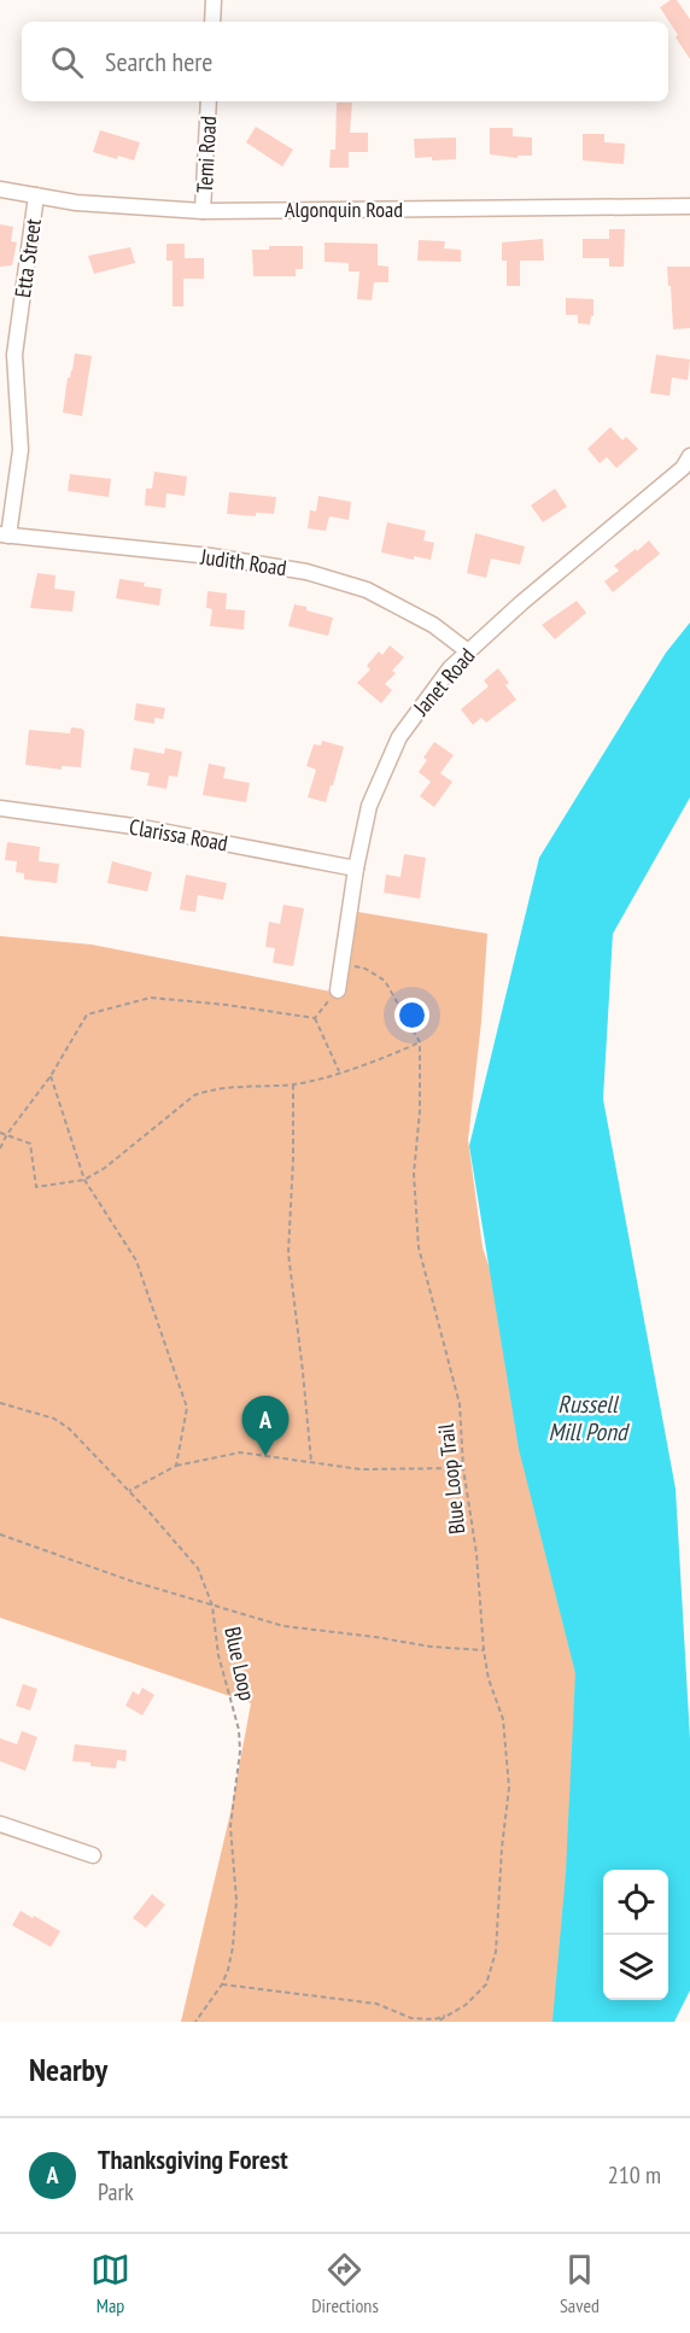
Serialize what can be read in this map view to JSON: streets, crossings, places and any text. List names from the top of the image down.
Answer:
{
  "streets": {
    "street": [
      "Temi Road",
      "Algonquin Road",
      "Etta Street",
      "Judith Road",
      "Janet Road",
      "Clarissa Road"
    ],
    "path": ["Blue Loop Trail", "Blue Loop"]
  },
  "crossings": [
    ["Temi Road", "Algonquin Road"],
    ["Algonquin Road", "Etta Street"],
    ["Etta Street", "Judith Road"],
    ["Judith Road", "Janet Road"],
    ["Janet Road", "Clarissa Road"],
    ["Janet Road", "Blue Loop Trail"],
    ["Blue Loop Trail", "Blue Loop"]
  ],
  "water": ["Russell Mill Pond"],
  "page": {
    "search": "Search here",
    "pins": "A",
    "heading": "Nearby",
    "list": [
      {
        "mark": "A",
        "name": "Thanksgiving Forest",
        "note": "Park",
        "value": "210 m"
      }
    ],
    "nav": ["Map", "Directions", "Saved"]
  }
}
